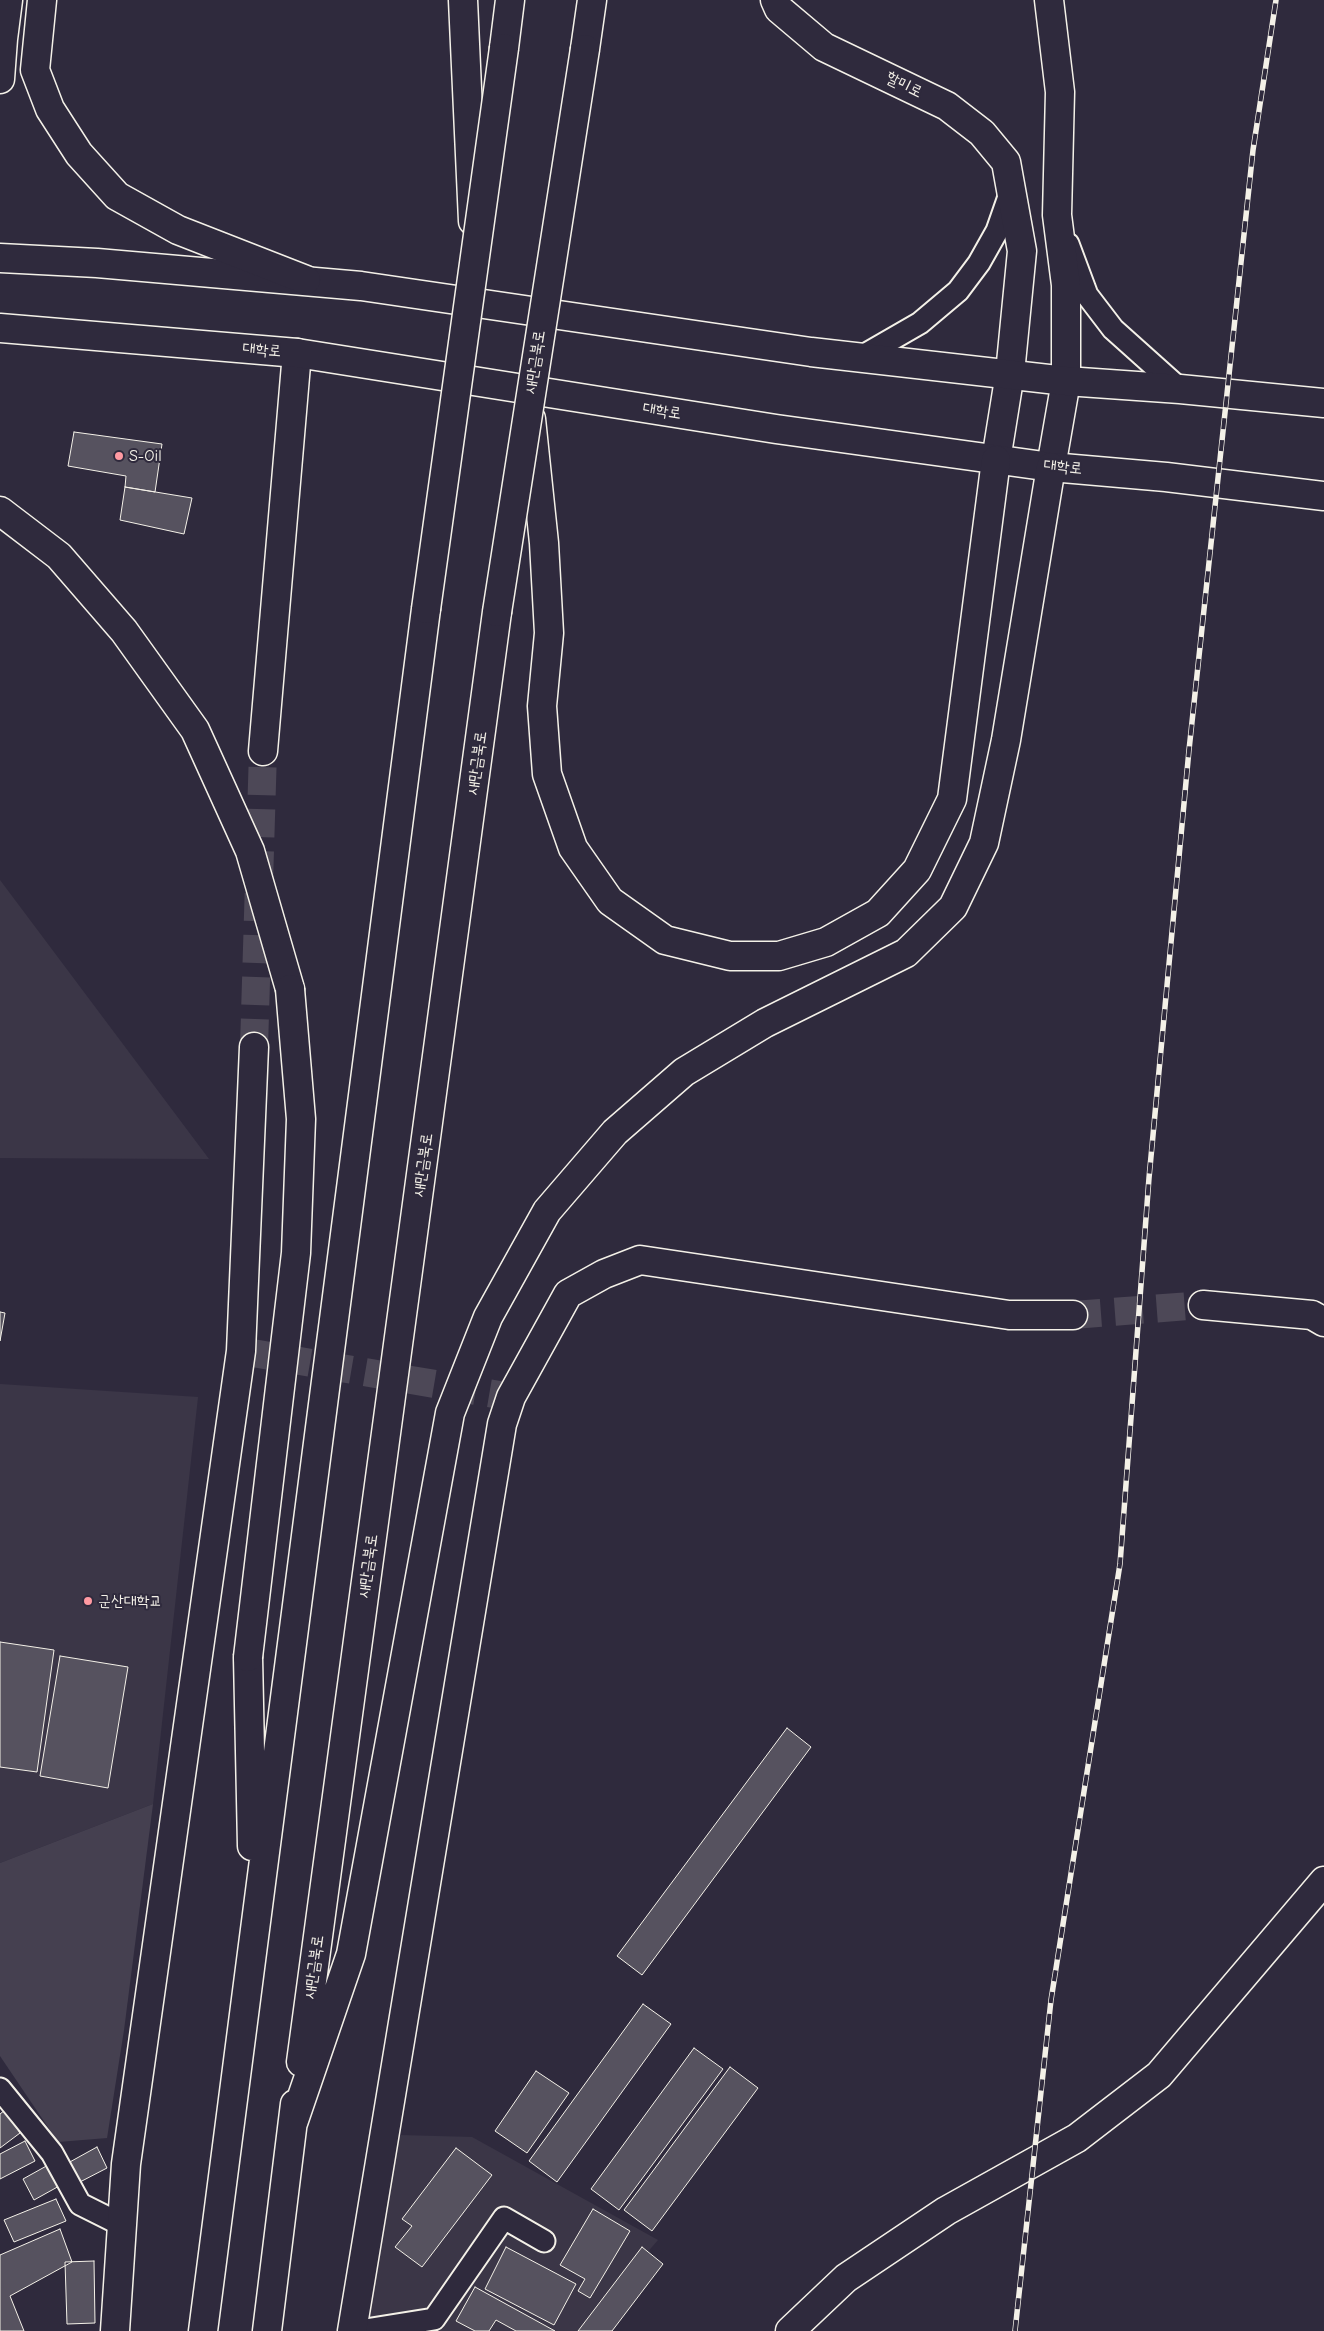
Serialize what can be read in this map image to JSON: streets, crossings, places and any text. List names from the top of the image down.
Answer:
{
  "streets": {
    "main road": ["할미로", "대학로", "새만금북로"]
  },
  "crossings": [
    ["할미로", "대학로"],
    ["할미로", "새만금북로"]
  ],
  "places": ["S-Oil", "군산대학교"]
}
